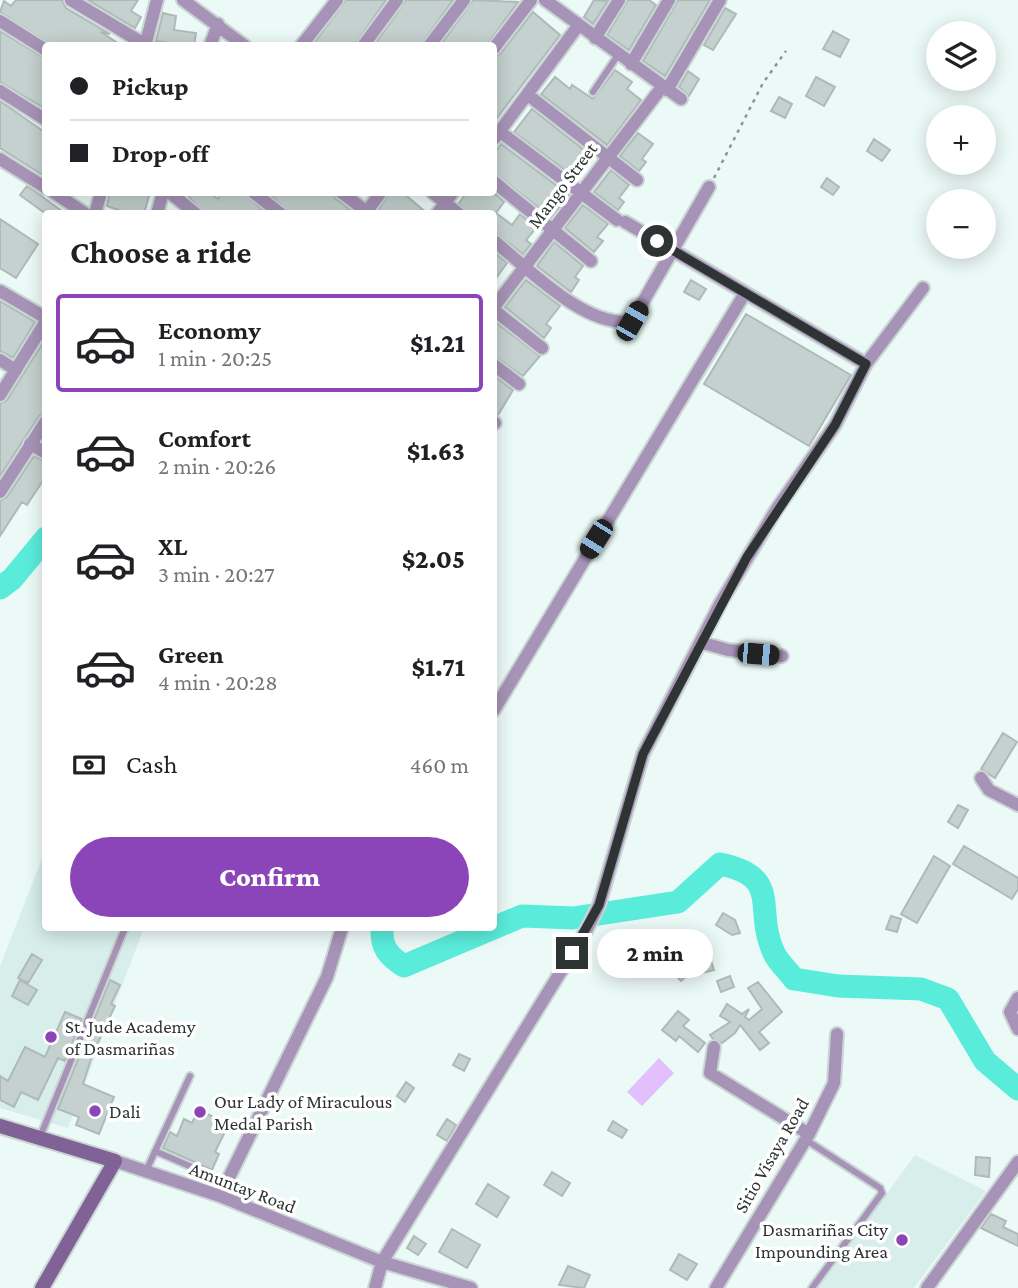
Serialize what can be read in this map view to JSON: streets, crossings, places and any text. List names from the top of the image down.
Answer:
{
  "streets": {
    "street": ["Mango Street", "Sitio Visaya Road", "Amuntay Road"]
  },
  "places": [
    "St. Jude Academy of Dasmariñas",
    "Dali",
    "Our Lady of Miraculous Medal Parish",
    "Dasmariñas City Impounding Area"
  ],
  "page": {
    "map_buttons": ["+", "−"],
    "banner": ["Pickup", "Drop-off"],
    "heading": "Choose a ride",
    "list": [
      {
        "name": "Economy",
        "note": "1 min · 20:25",
        "value": "$1.21"
      },
      {
        "name": "Comfort",
        "note": "2 min · 20:26",
        "value": "$1.63"
      },
      {
        "name": "XL",
        "note": "3 min · 20:27",
        "value": "$2.05"
      },
      {
        "name": "Green",
        "note": "4 min · 20:28",
        "value": "$1.71"
      }
    ],
    "pay": ["Cash", "460 m"],
    "buttons": "Confirm",
    "bubble": "2 min"
  }
}
